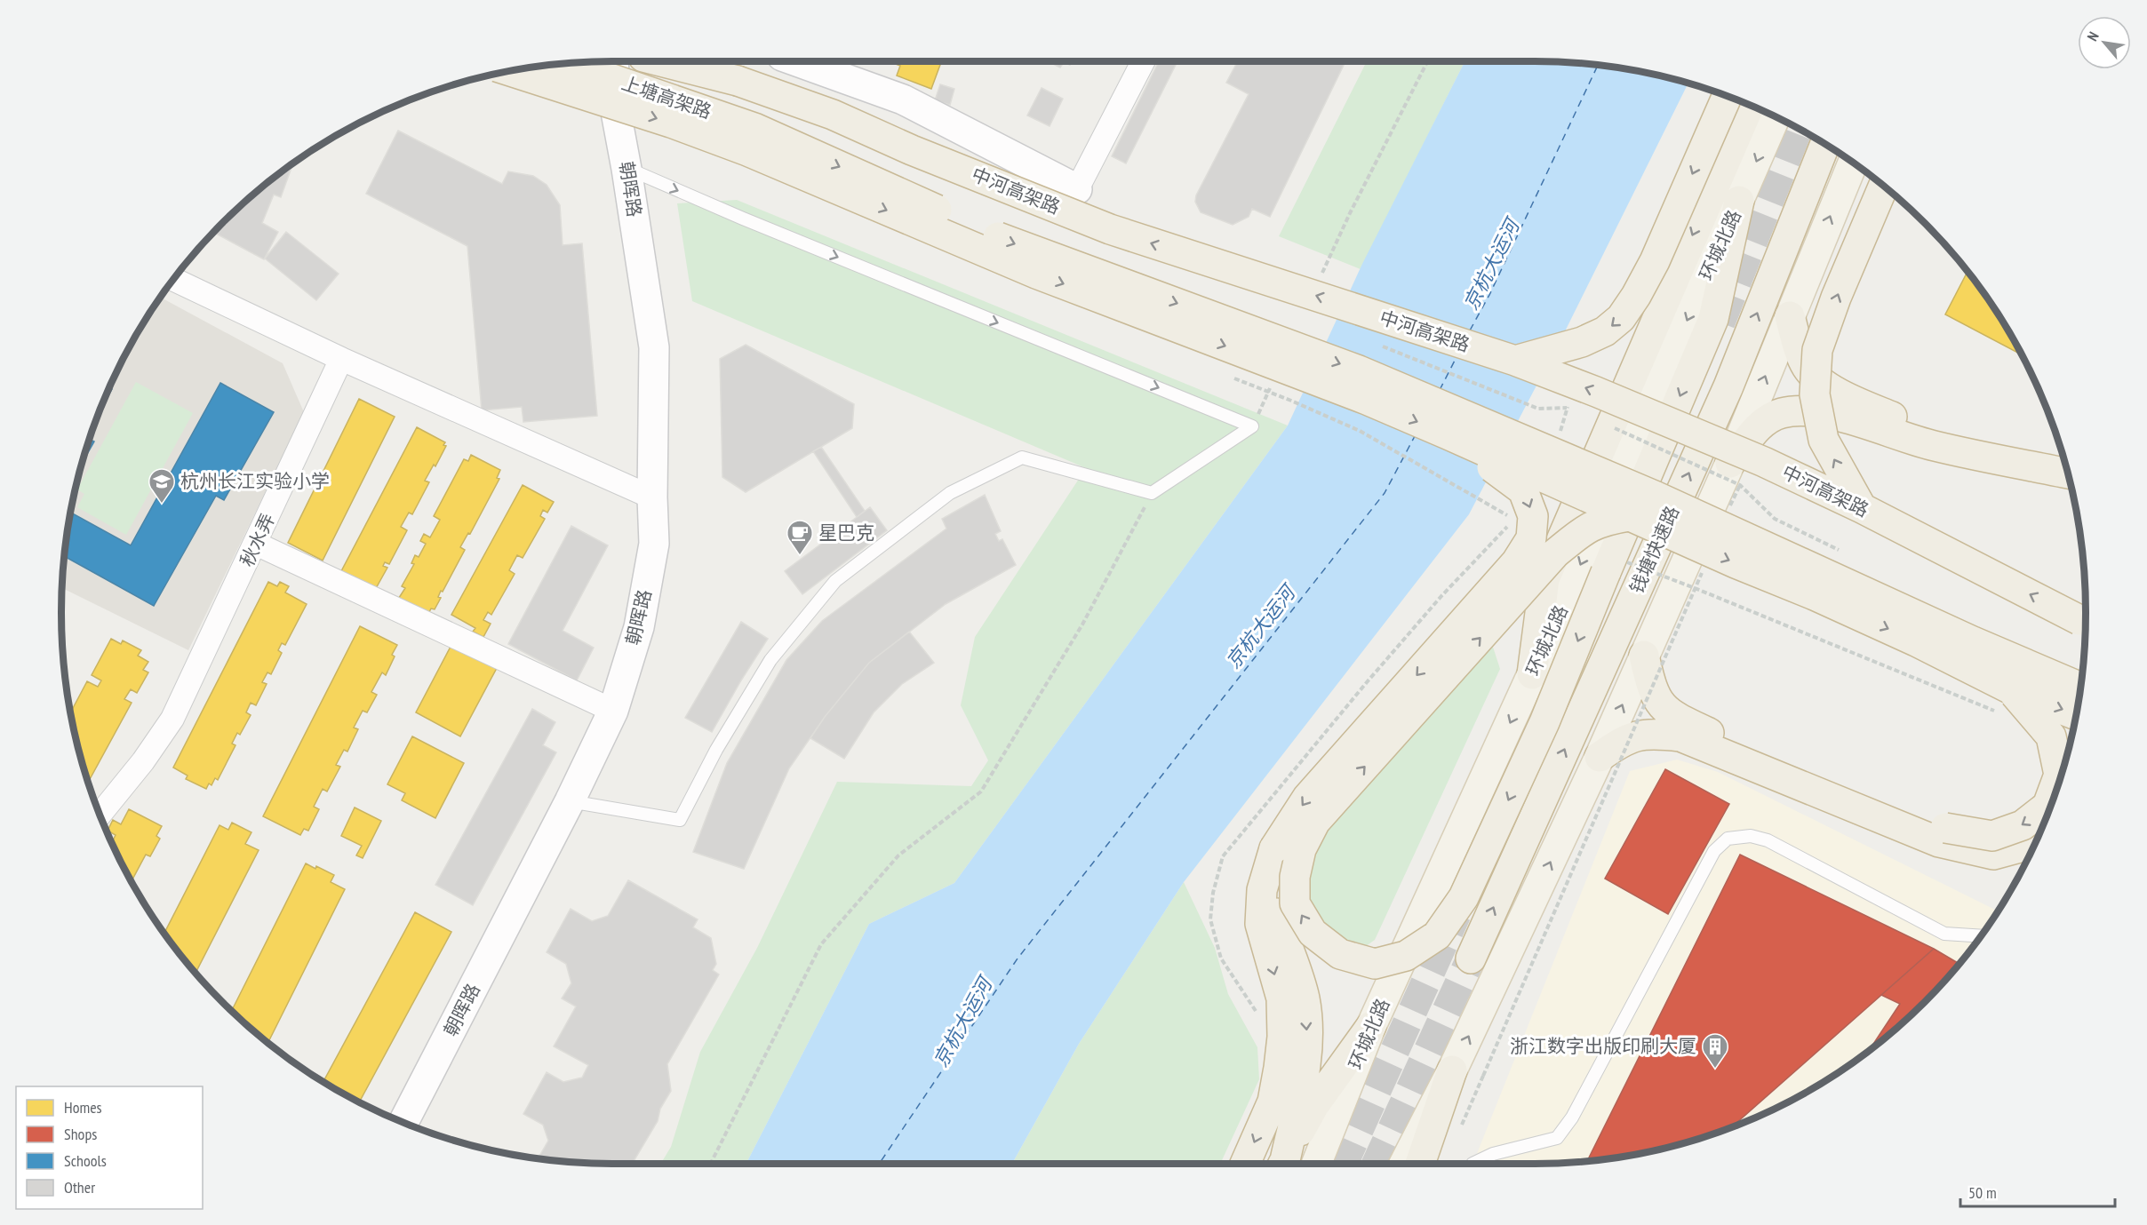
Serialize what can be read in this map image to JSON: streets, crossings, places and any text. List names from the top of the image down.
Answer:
{
  "streets": {
    "highway": ["上塘高架路", "中河高架路", "钱塘快速路"],
    "main road": ["环城北路"],
    "street": ["朝晖路", "秋水弄"]
  },
  "crossings": [
    ["上塘高架路", "中河高架路"]
  ],
  "water": ["京杭大运河"],
  "places": {
    "school or university": ["杭州长江实验小学"],
    "cafe": ["星巴克"],
    "building": ["浙江数字出版印刷大厦"]
  },
  "legend": [
    "Homes",
    "Shops",
    "Schools",
    "Other"
  ],
  "scale_bar": "50 m",
  "north": "top left"
}
